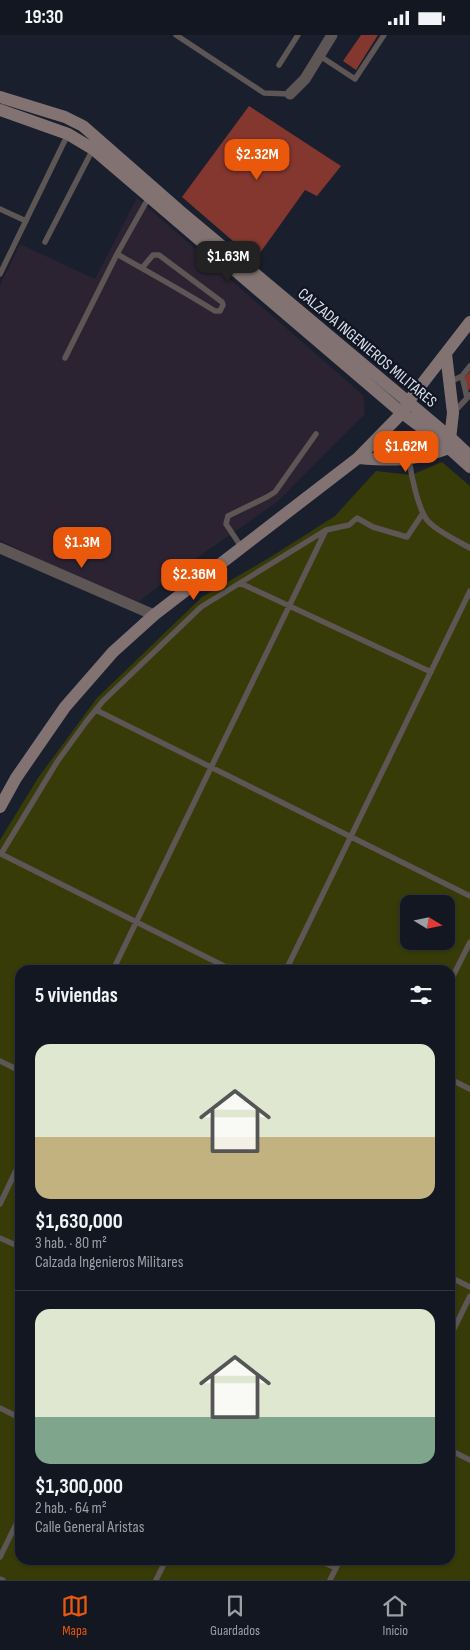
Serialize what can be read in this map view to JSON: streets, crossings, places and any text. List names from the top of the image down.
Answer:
{
  "streets": {
    "main road": ["CALZADA INGENIEROS MILITARES"]
  },
  "north": "right",
  "page": {
    "status": "19:30",
    "price": [
      "$2.32M",
      "$1.63M",
      "$1.62M",
      "$1.3M",
      "$2.36M"
    ],
    "heading": "5 viviendas",
    "list": [
      {
        "name": "$1,630,000",
        "note": "3 hab. · 80 m² · Calzada Ingenieros Militares"
      },
      {
        "name": "$1,300,000",
        "note": "2 hab. · 64 m² · Calle General Aristas"
      }
    ],
    "tabs": ["Mapa", "Guardados", "Inicio"]
  }
}
